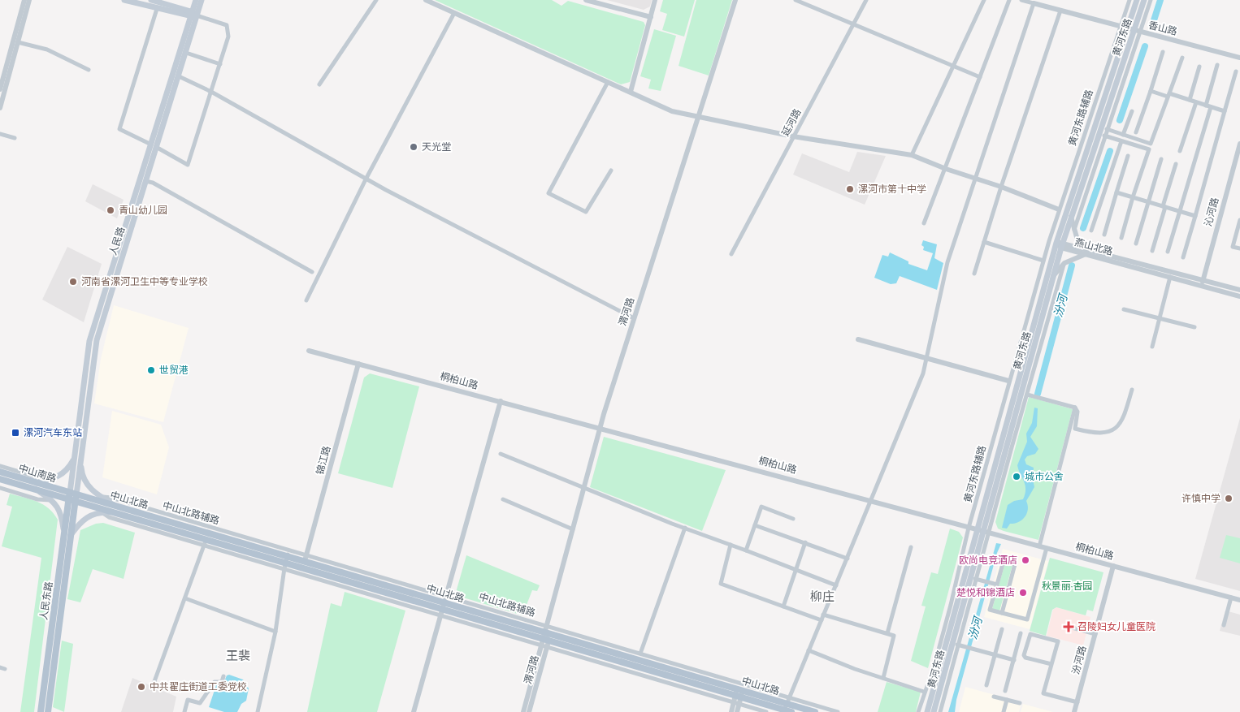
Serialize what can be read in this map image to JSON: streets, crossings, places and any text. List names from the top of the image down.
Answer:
{
  "streets": {
    "main road": [
      "黄河东路",
      "人民路",
      "中山南路",
      "中山北路",
      "人民东路"
    ],
    "street": [
      "香山路",
      "黄河东路辅路",
      "延河路",
      "沁河路",
      "燕山北路",
      "渭河路",
      "桐柏山路",
      "锦江路",
      "中山北路辅路",
      "汾河路"
    ]
  },
  "crossings": [
    ["香山路", "黄河东路"],
    ["香山路", "黄河东路辅路"],
    ["黄河东路", "燕山北路"],
    ["黄河东路", "桐柏山路"],
    ["黄河东路辅路", "桐柏山路"],
    ["沁河路", "燕山北路"],
    ["人民路", "中山南路"],
    ["人民路", "中山北路"],
    ["人民路", "人民东路"],
    ["渭河路", "桐柏山路"],
    ["渭河路", "中山北路"],
    ["渭河路", "中山北路辅路"],
    ["桐柏山路", "锦江路"],
    ["桐柏山路", "汾河路"],
    ["锦江路", "中山北路"],
    ["锦江路", "中山北路辅路"],
    ["中山南路", "中山北路"],
    ["中山南路", "人民东路"],
    ["中山北路", "中山北路辅路"],
    ["中山北路", "人民东路"]
  ],
  "districts": ["柳庄", "王裴"],
  "water": ["汾河"],
  "parks": ["秋景丽·杏园"],
  "places": {
    "other": [
      "天光堂",
      "漯河市第十中学",
      "青山幼儿园",
      "河南省漯河卫生中等专业学校",
      "世贸港",
      "城市公舍",
      "许慎中学",
      "欧尚电竞酒店",
      "楚悦和锦酒店",
      "中共翟庄街道工委党校"
    ],
    "transit": ["漯河汽车东站"],
    "health": ["召陵妇女儿童医院"]
  }
}
